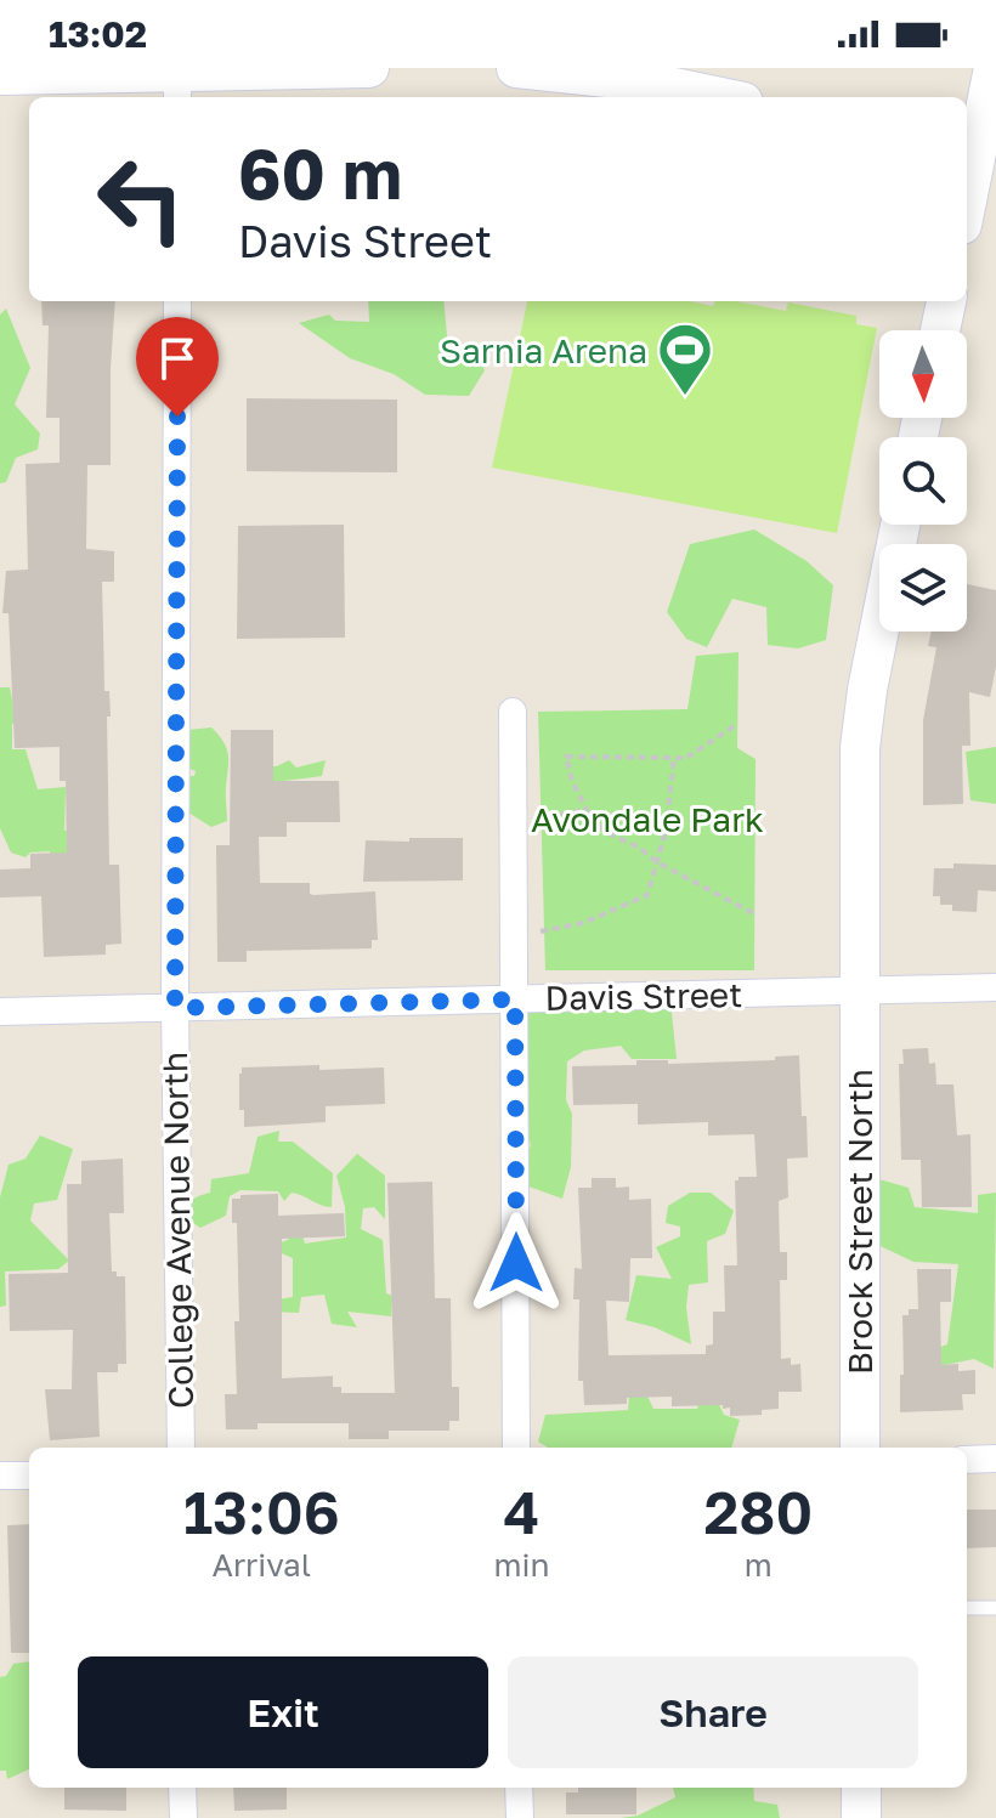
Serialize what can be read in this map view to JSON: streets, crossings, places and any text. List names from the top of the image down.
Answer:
{
  "streets": {
    "main road": ["Brock Street North"],
    "street": ["Davis Street", "College Avenue North"]
  },
  "crossings": [
    ["Davis Street", "Brock Street North"],
    ["Davis Street", "College Avenue North"]
  ],
  "parks": ["Avondale Park"],
  "places": {
    "sports": ["Sarnia Arena"]
  },
  "north": "bottom",
  "page": {
    "status": "13:02",
    "turn": ["60 m", "Davis Street"],
    "eta": [
      "13:06",
      "Arrival",
      "4",
      "min",
      "280",
      "m"
    ],
    "buttons": ["Exit", "Share"]
  }
}
